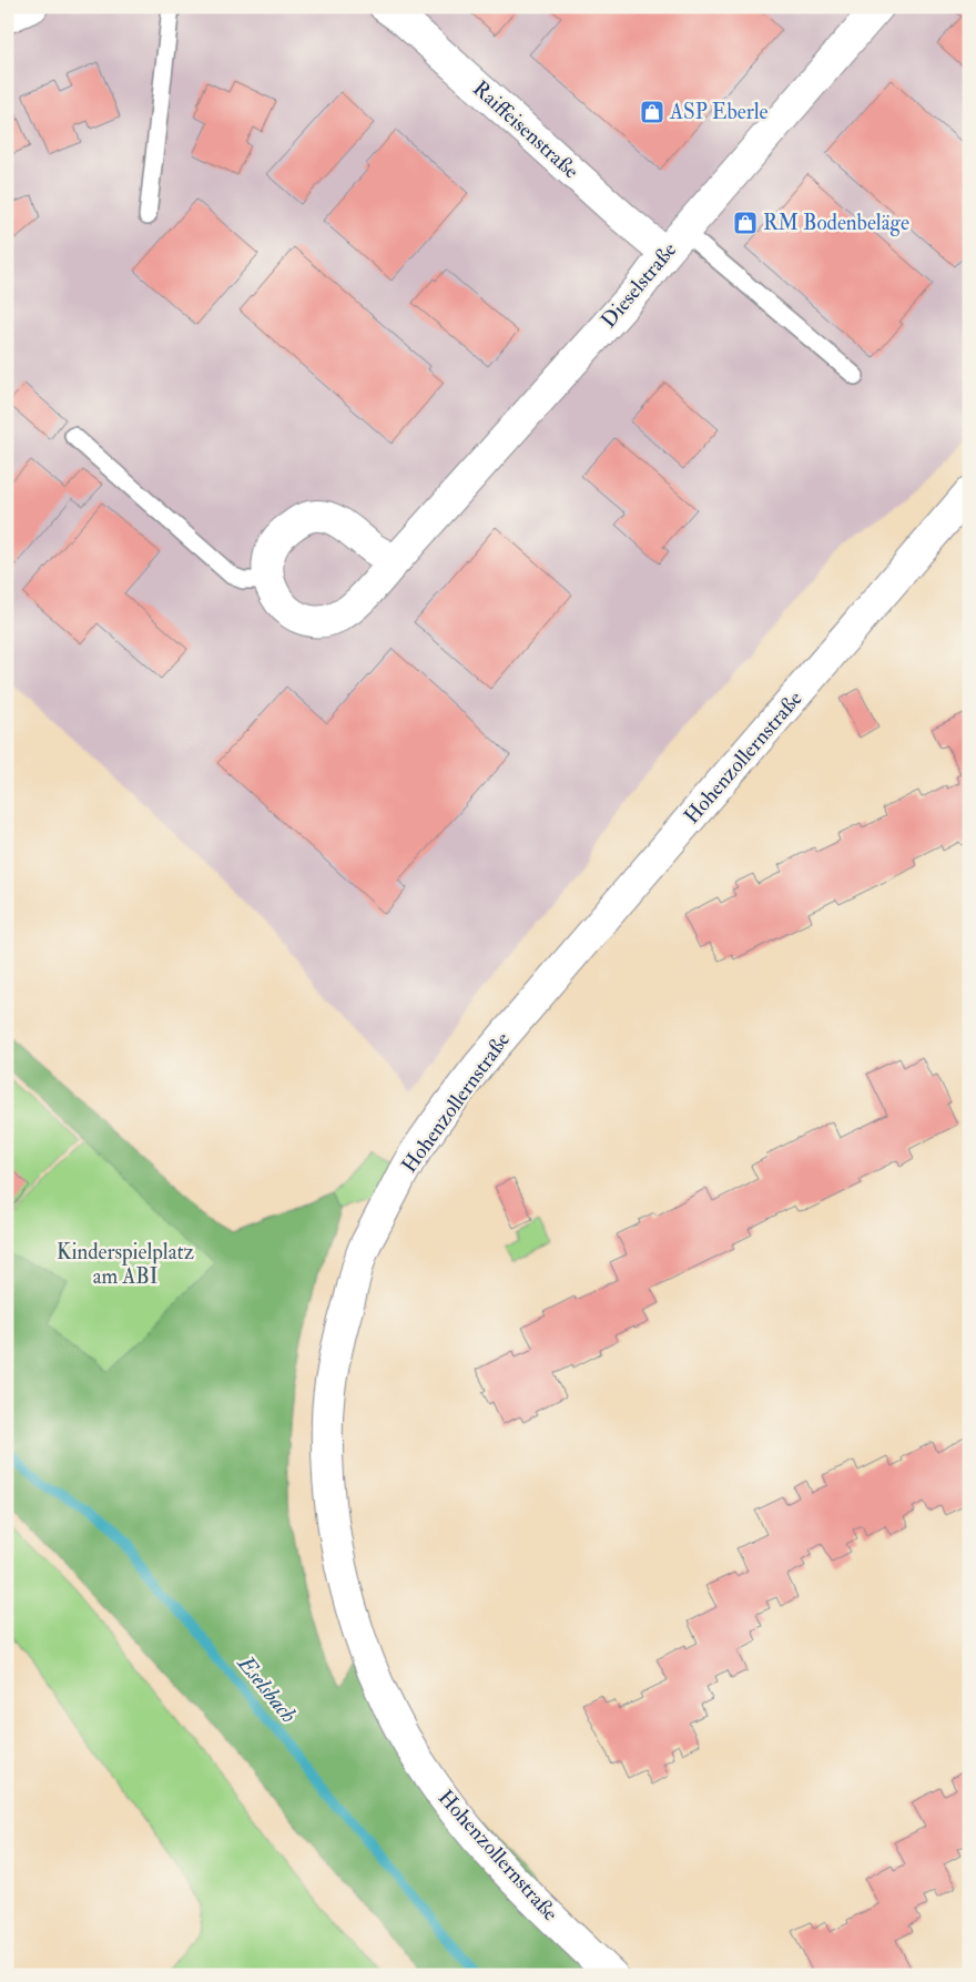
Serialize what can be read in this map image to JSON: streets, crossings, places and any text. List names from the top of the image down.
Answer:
{
  "streets": {
    "street": ["Raiffeisenstraße", "Dieselstraße", "Hohenzollernstraße"]
  },
  "crossings": [
    ["Raiffeisenstraße", "Dieselstraße"]
  ],
  "water": ["Eselsbach"],
  "parks": ["Kinderspielplatz am ABI"],
  "places": {
    "shop": ["ASP Eberle", "RM Bodenbeläge"]
  }
}
